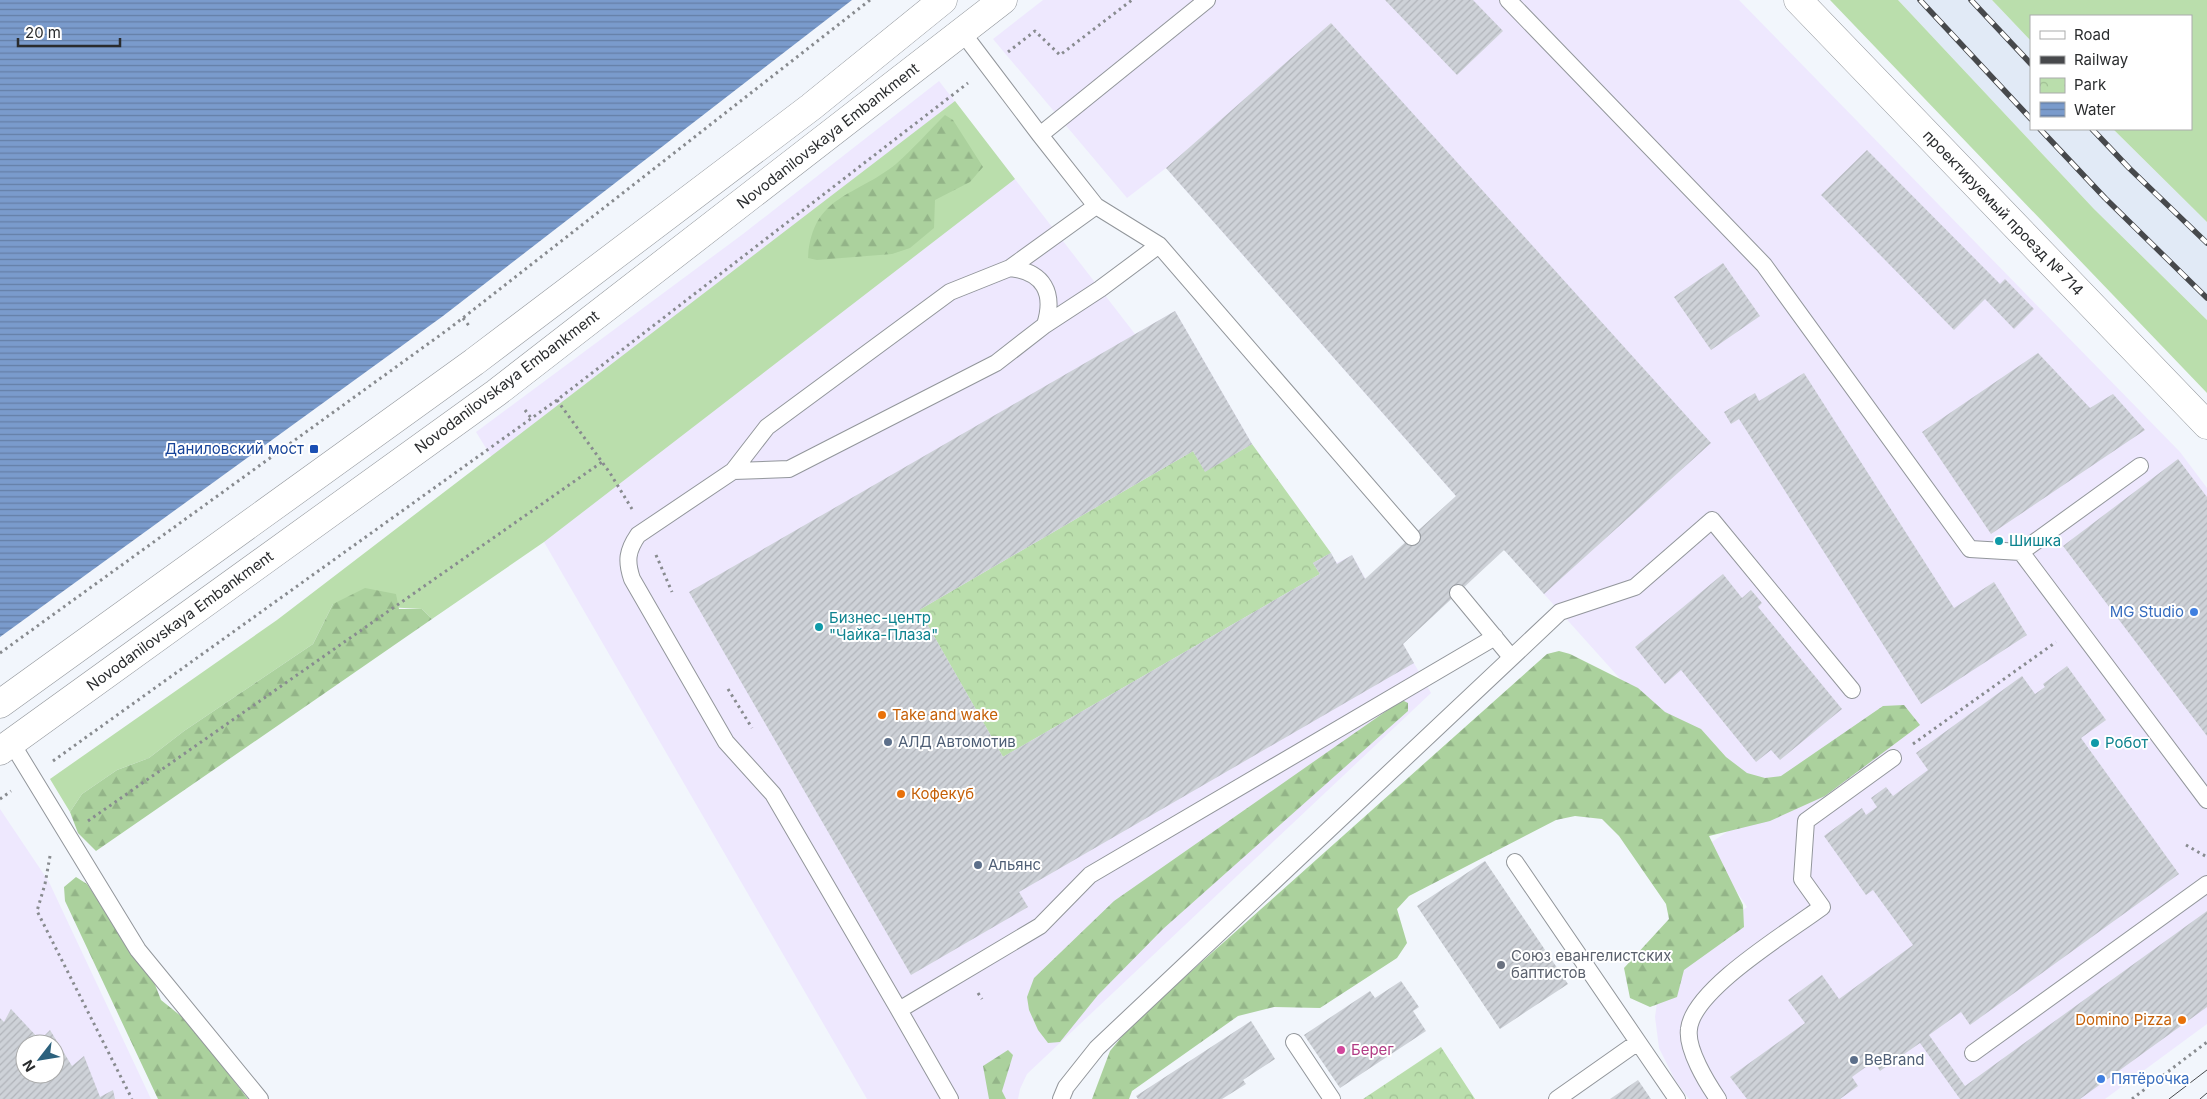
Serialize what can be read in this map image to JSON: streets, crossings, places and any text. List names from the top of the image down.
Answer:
{
  "streets": {
    "main road": ["Novodanilovskaya Embankment", "проектируемый проезд № 714"]
  },
  "places": {
    "transit": ["Даниловский мост"],
    "other": [
      "Шишка",
      "MG Studio",
      "Бизнес-центр \"Чайка-Плаза\"",
      "Take and wake",
      "АЛД Автомотив",
      "Робот",
      "Кофекуб",
      "Альянс",
      "Союз евангелистских баптистов",
      "Domino Pizza",
      "Берег",
      "BeBrand",
      "Пятёрочка"
    ]
  },
  "legend": [
    "Road",
    "Railway",
    "Park",
    "Water"
  ],
  "scale_bar": "20 m",
  "north": "bottom left"
}
